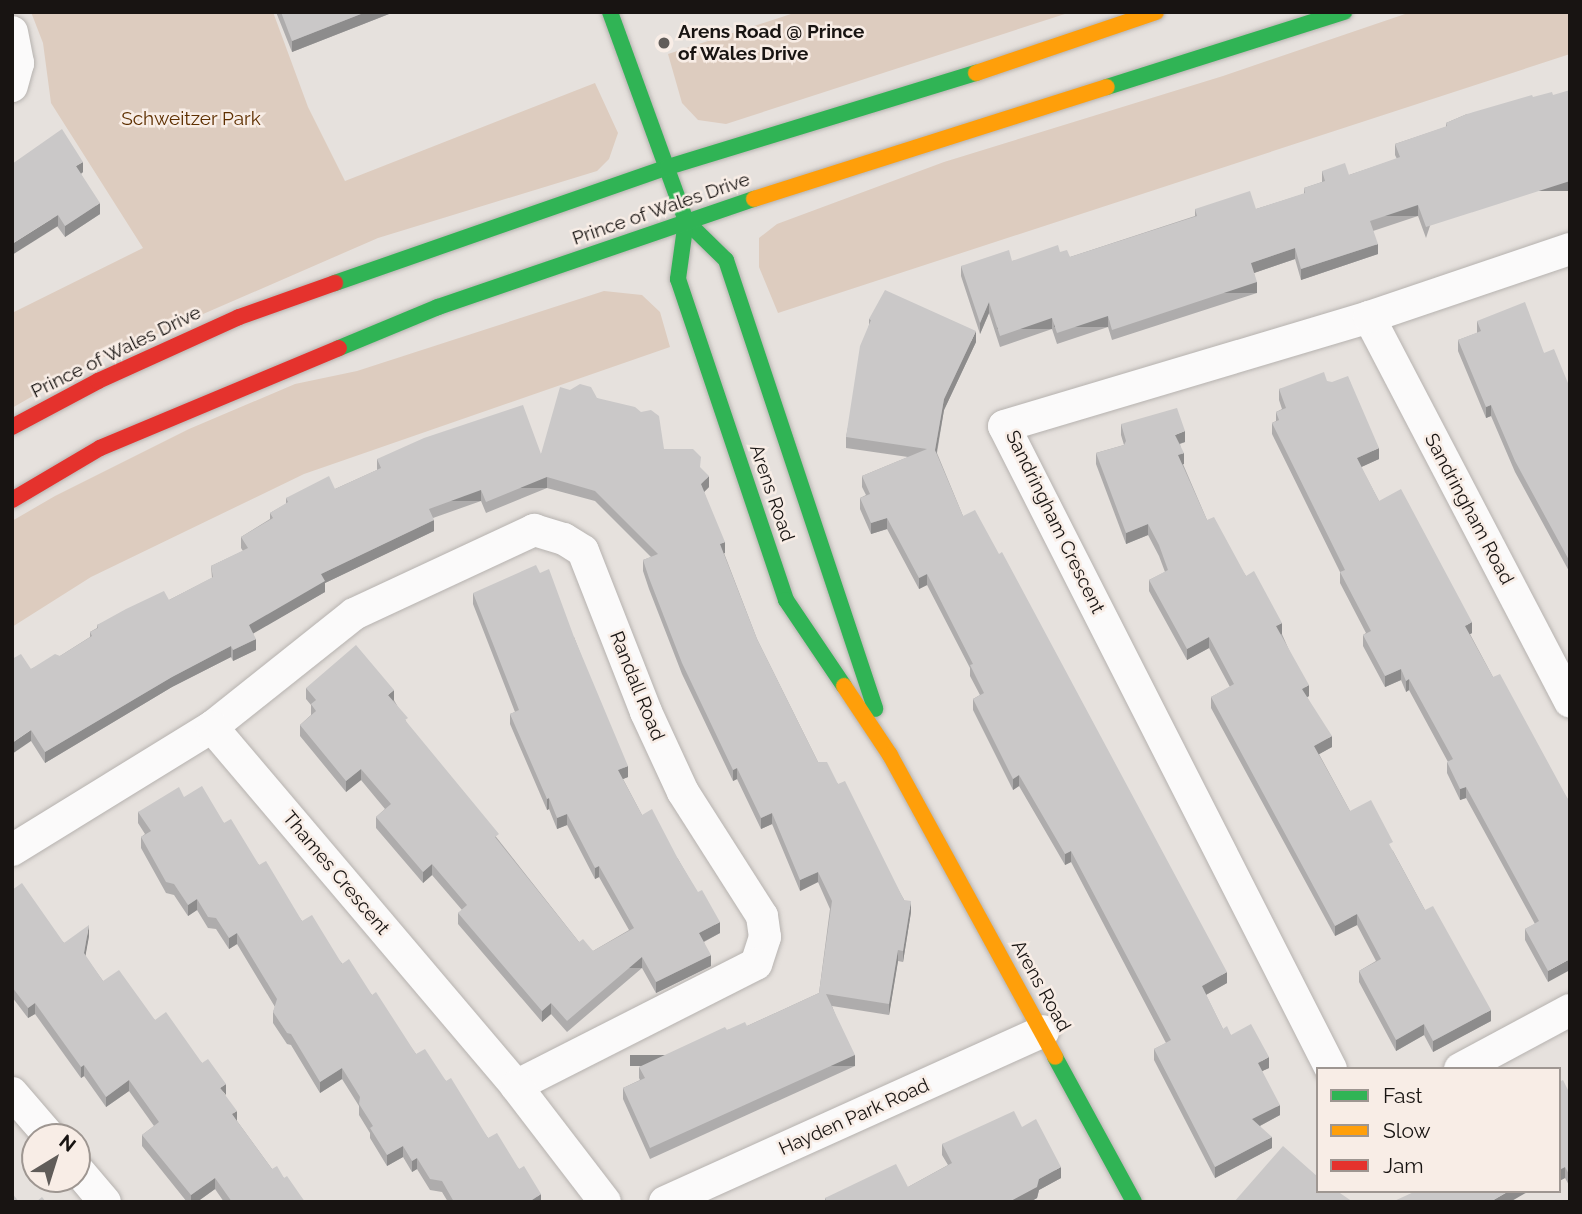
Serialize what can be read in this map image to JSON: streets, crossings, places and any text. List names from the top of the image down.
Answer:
{
  "streets": {
    "main road": ["Prince of Wales Drive", "Arens Road"],
    "street": [
      "Sandringham Road",
      "Sandringham Crescent",
      "Randall Road",
      "Thames Crescent",
      "Hayden Park Road"
    ]
  },
  "crossings": [
    ["Prince of Wales Drive", "Arens Road"],
    ["Arens Road", "Hayden Park Road"],
    ["Sandringham Road", "Sandringham Crescent"],
    ["Randall Road", "Thames Crescent"]
  ],
  "parks": ["Schweitzer Park"],
  "places": ["Arens Road @ Prince of Wales Drive"],
  "legend": ["Fast", "Slow", "Jam"],
  "north": "top right"
}
